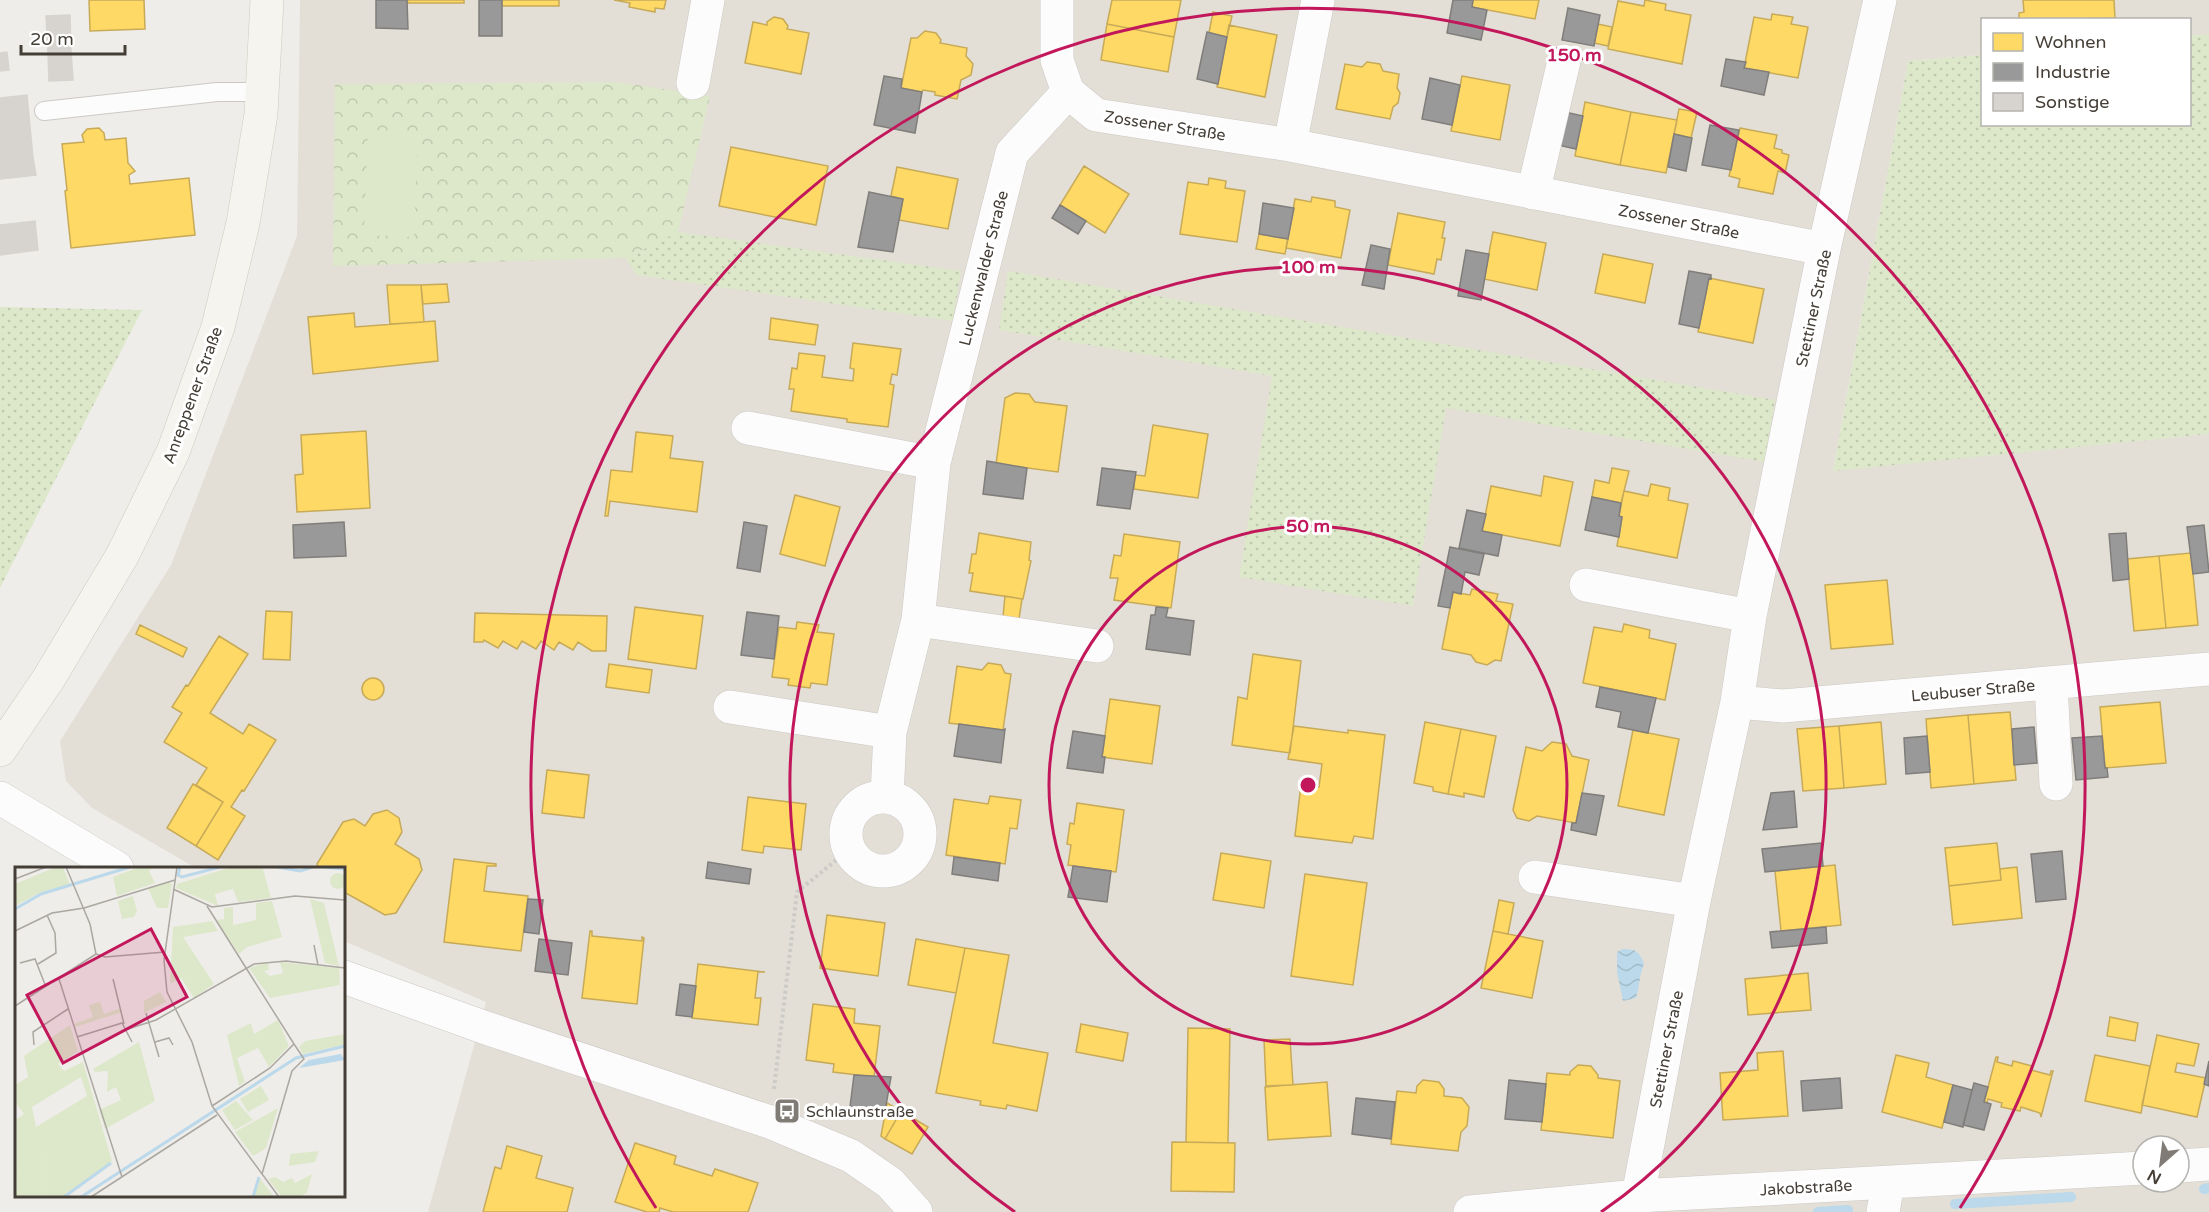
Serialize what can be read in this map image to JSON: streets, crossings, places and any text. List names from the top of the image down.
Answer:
{
  "streets": {
    "street": [
      "Zossener Straße",
      "Luckenwalder Straße",
      "Stettiner Straße",
      "Anreppener Straße",
      "Leubuser Straße",
      "Jakobstraße"
    ]
  },
  "crossings": [
    ["Zossener Straße", "Luckenwalder Straße"],
    ["Zossener Straße", "Stettiner Straße"],
    ["Stettiner Straße", "Leubuser Straße"],
    ["Stettiner Straße", "Jakobstraße"]
  ],
  "places": {
    "bus stop": ["Schlaunstraße"]
  },
  "legend": ["Wohnen", "Industrie", "Sonstige"],
  "scale_bar": "20 m",
  "north": "bottom left",
  "rings": ["150 m", "100 m", "50 m"]
}
